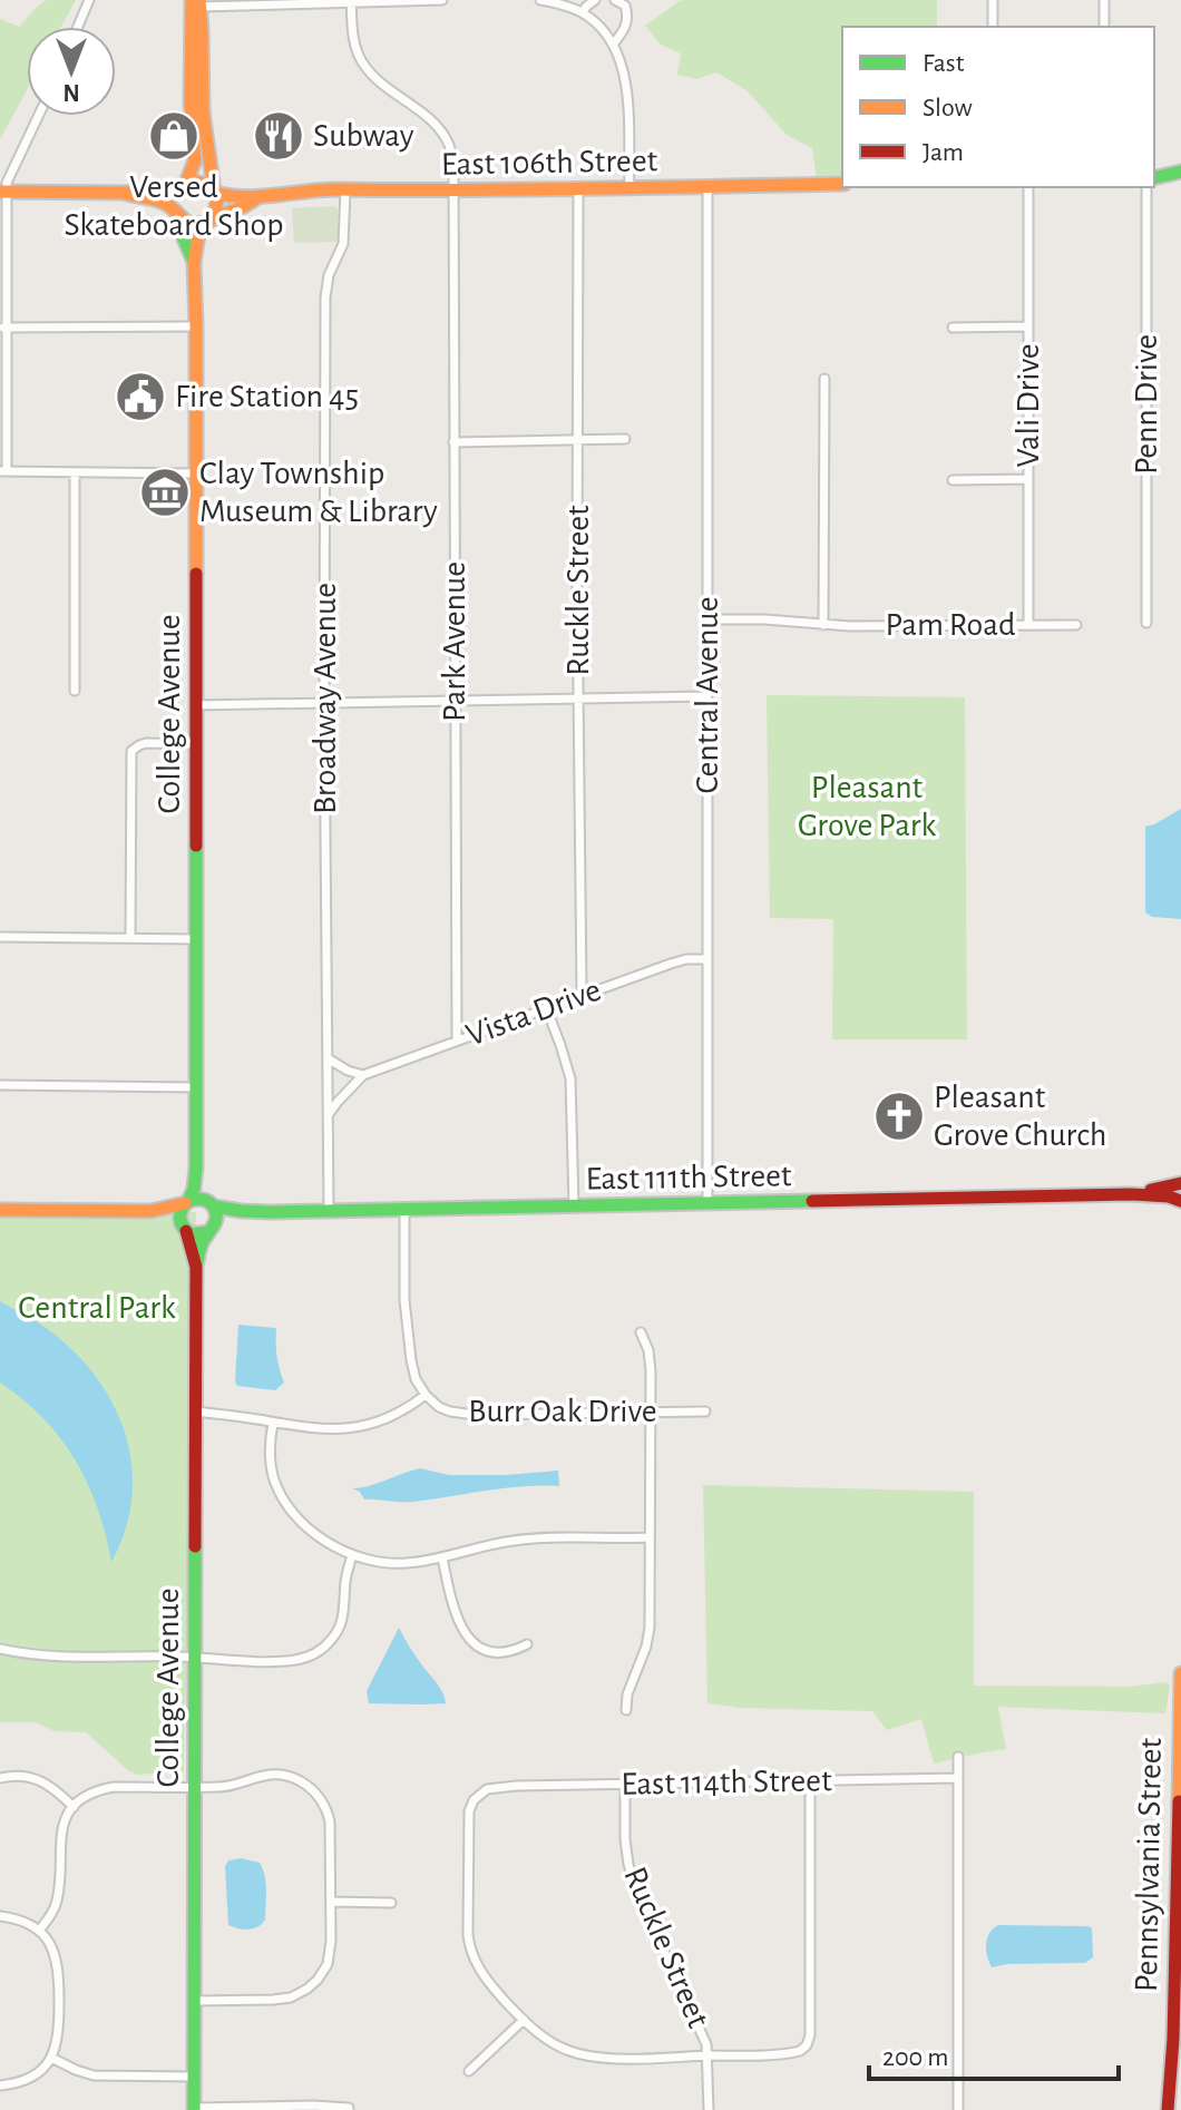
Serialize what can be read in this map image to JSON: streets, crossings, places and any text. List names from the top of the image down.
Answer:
{
  "streets": {
    "main road": [
      "East 106th Street",
      "College Avenue",
      "East 111th Street",
      "Pennsylvania Street"
    ],
    "street": [
      "Penn Drive",
      "Vali Drive",
      "Ruckle Street",
      "Pam Road",
      "Park Avenue",
      "Central Avenue",
      "Broadway Avenue",
      "Vista Drive",
      "Burr Oak Drive",
      "East 114th Street"
    ]
  },
  "crossings": [
    ["East 106th Street", "Ruckle Street"],
    ["East 106th Street", "Park Avenue"],
    ["East 106th Street", "Central Avenue"],
    ["East 106th Street", "Broadway Avenue"],
    ["East 106th Street", "College Avenue"],
    ["Vali Drive", "Pam Road"],
    ["Ruckle Street", "Vista Drive"],
    ["Ruckle Street", "East 114th Street"],
    ["Pam Road", "Central Avenue"],
    ["Park Avenue", "Vista Drive"],
    ["Central Avenue", "Vista Drive"],
    ["Central Avenue", "East 111th Street"],
    ["Broadway Avenue", "Vista Drive"],
    ["Broadway Avenue", "East 111th Street"],
    ["College Avenue", "East 111th Street"]
  ],
  "parks": ["Pleasant Grove Park", "Central Park"],
  "places": {
    "shop": ["Versed Skateboard Shop"],
    "restaurant": ["Subway"],
    "public building": ["Fire Station 45"],
    "museum": ["Clay Township Museum & Library"],
    "church": ["Pleasant Grove Church"]
  },
  "legend": ["Fast", "Slow", "Jam"],
  "scale_bar": "200 m",
  "north": "bottom"
}
